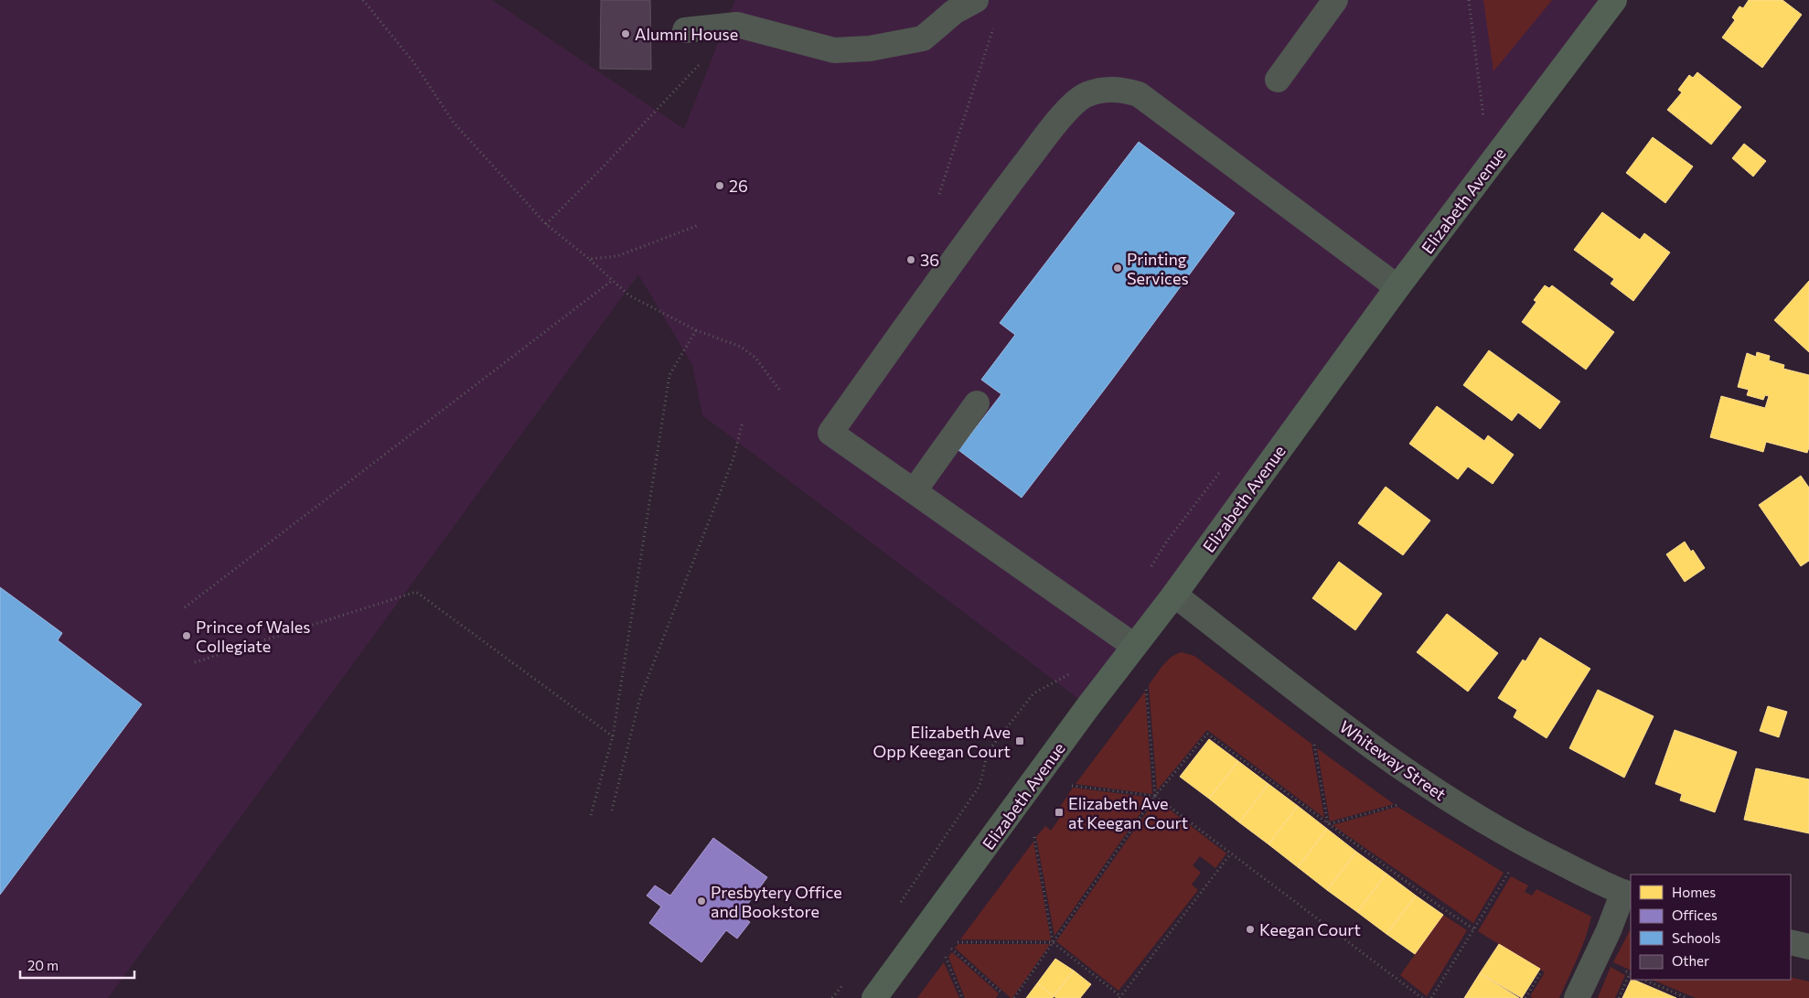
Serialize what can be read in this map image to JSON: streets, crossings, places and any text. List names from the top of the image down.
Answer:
{
  "streets": {
    "main road": ["Elizabeth Avenue"],
    "street": ["Whiteway Street"]
  },
  "crossings": [
    ["Elizabeth Avenue", "Whiteway Street"]
  ],
  "places": {
    "other": [
      "Alumni House",
      "26",
      "36",
      "Printing Services",
      "Prince of Wales Collegiate",
      "Presbytery Office and Bookstore",
      "Keegan Court"
    ],
    "transit": ["Elizabeth Ave Opp Keegan Court", "Elizabeth Ave at Keegan Court"]
  },
  "legend": [
    "Homes",
    "Offices",
    "Schools",
    "Other"
  ],
  "scale_bar": "20 m"
}
